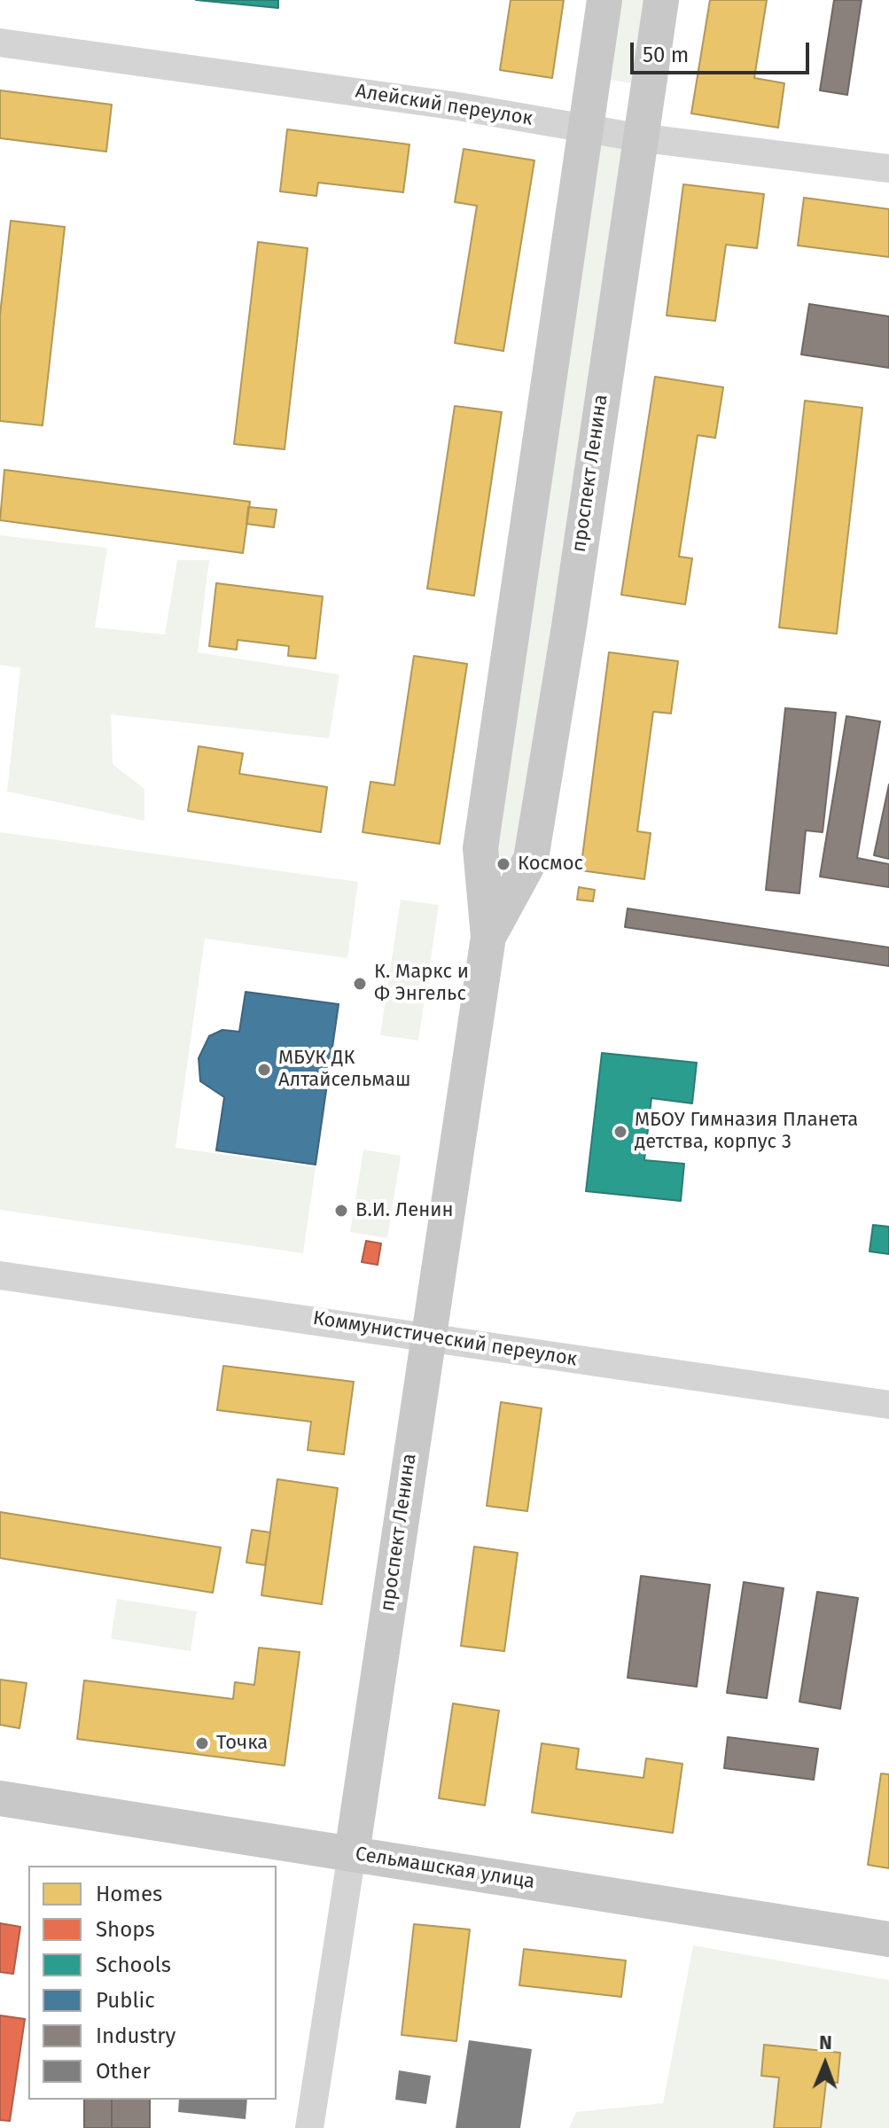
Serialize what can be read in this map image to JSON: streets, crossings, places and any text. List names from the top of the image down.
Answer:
{
  "streets": {
    "main road": ["проспект Ленина", "Сельмашская улица"],
    "street": ["Алейский переулок", "Коммунистический переулок"]
  },
  "crossings": [
    ["Алейский переулок", "проспект Ленина"],
    ["проспект Ленина", "Коммунистический переулок"],
    ["проспект Ленина", "Сельмашская улица"]
  ],
  "places": [
    "Космос",
    "К. Маркс и Ф Энгельс",
    "МБУК ДК Алтайсельмаш",
    "МБОУ Гимназия Планета детства, корпус 3",
    "В.И. Ленин",
    "Точка"
  ],
  "legend": [
    "Homes",
    "Shops",
    "Schools",
    "Public",
    "Industry",
    "Other"
  ],
  "scale_bar": "50 m",
  "north": "top"
}
